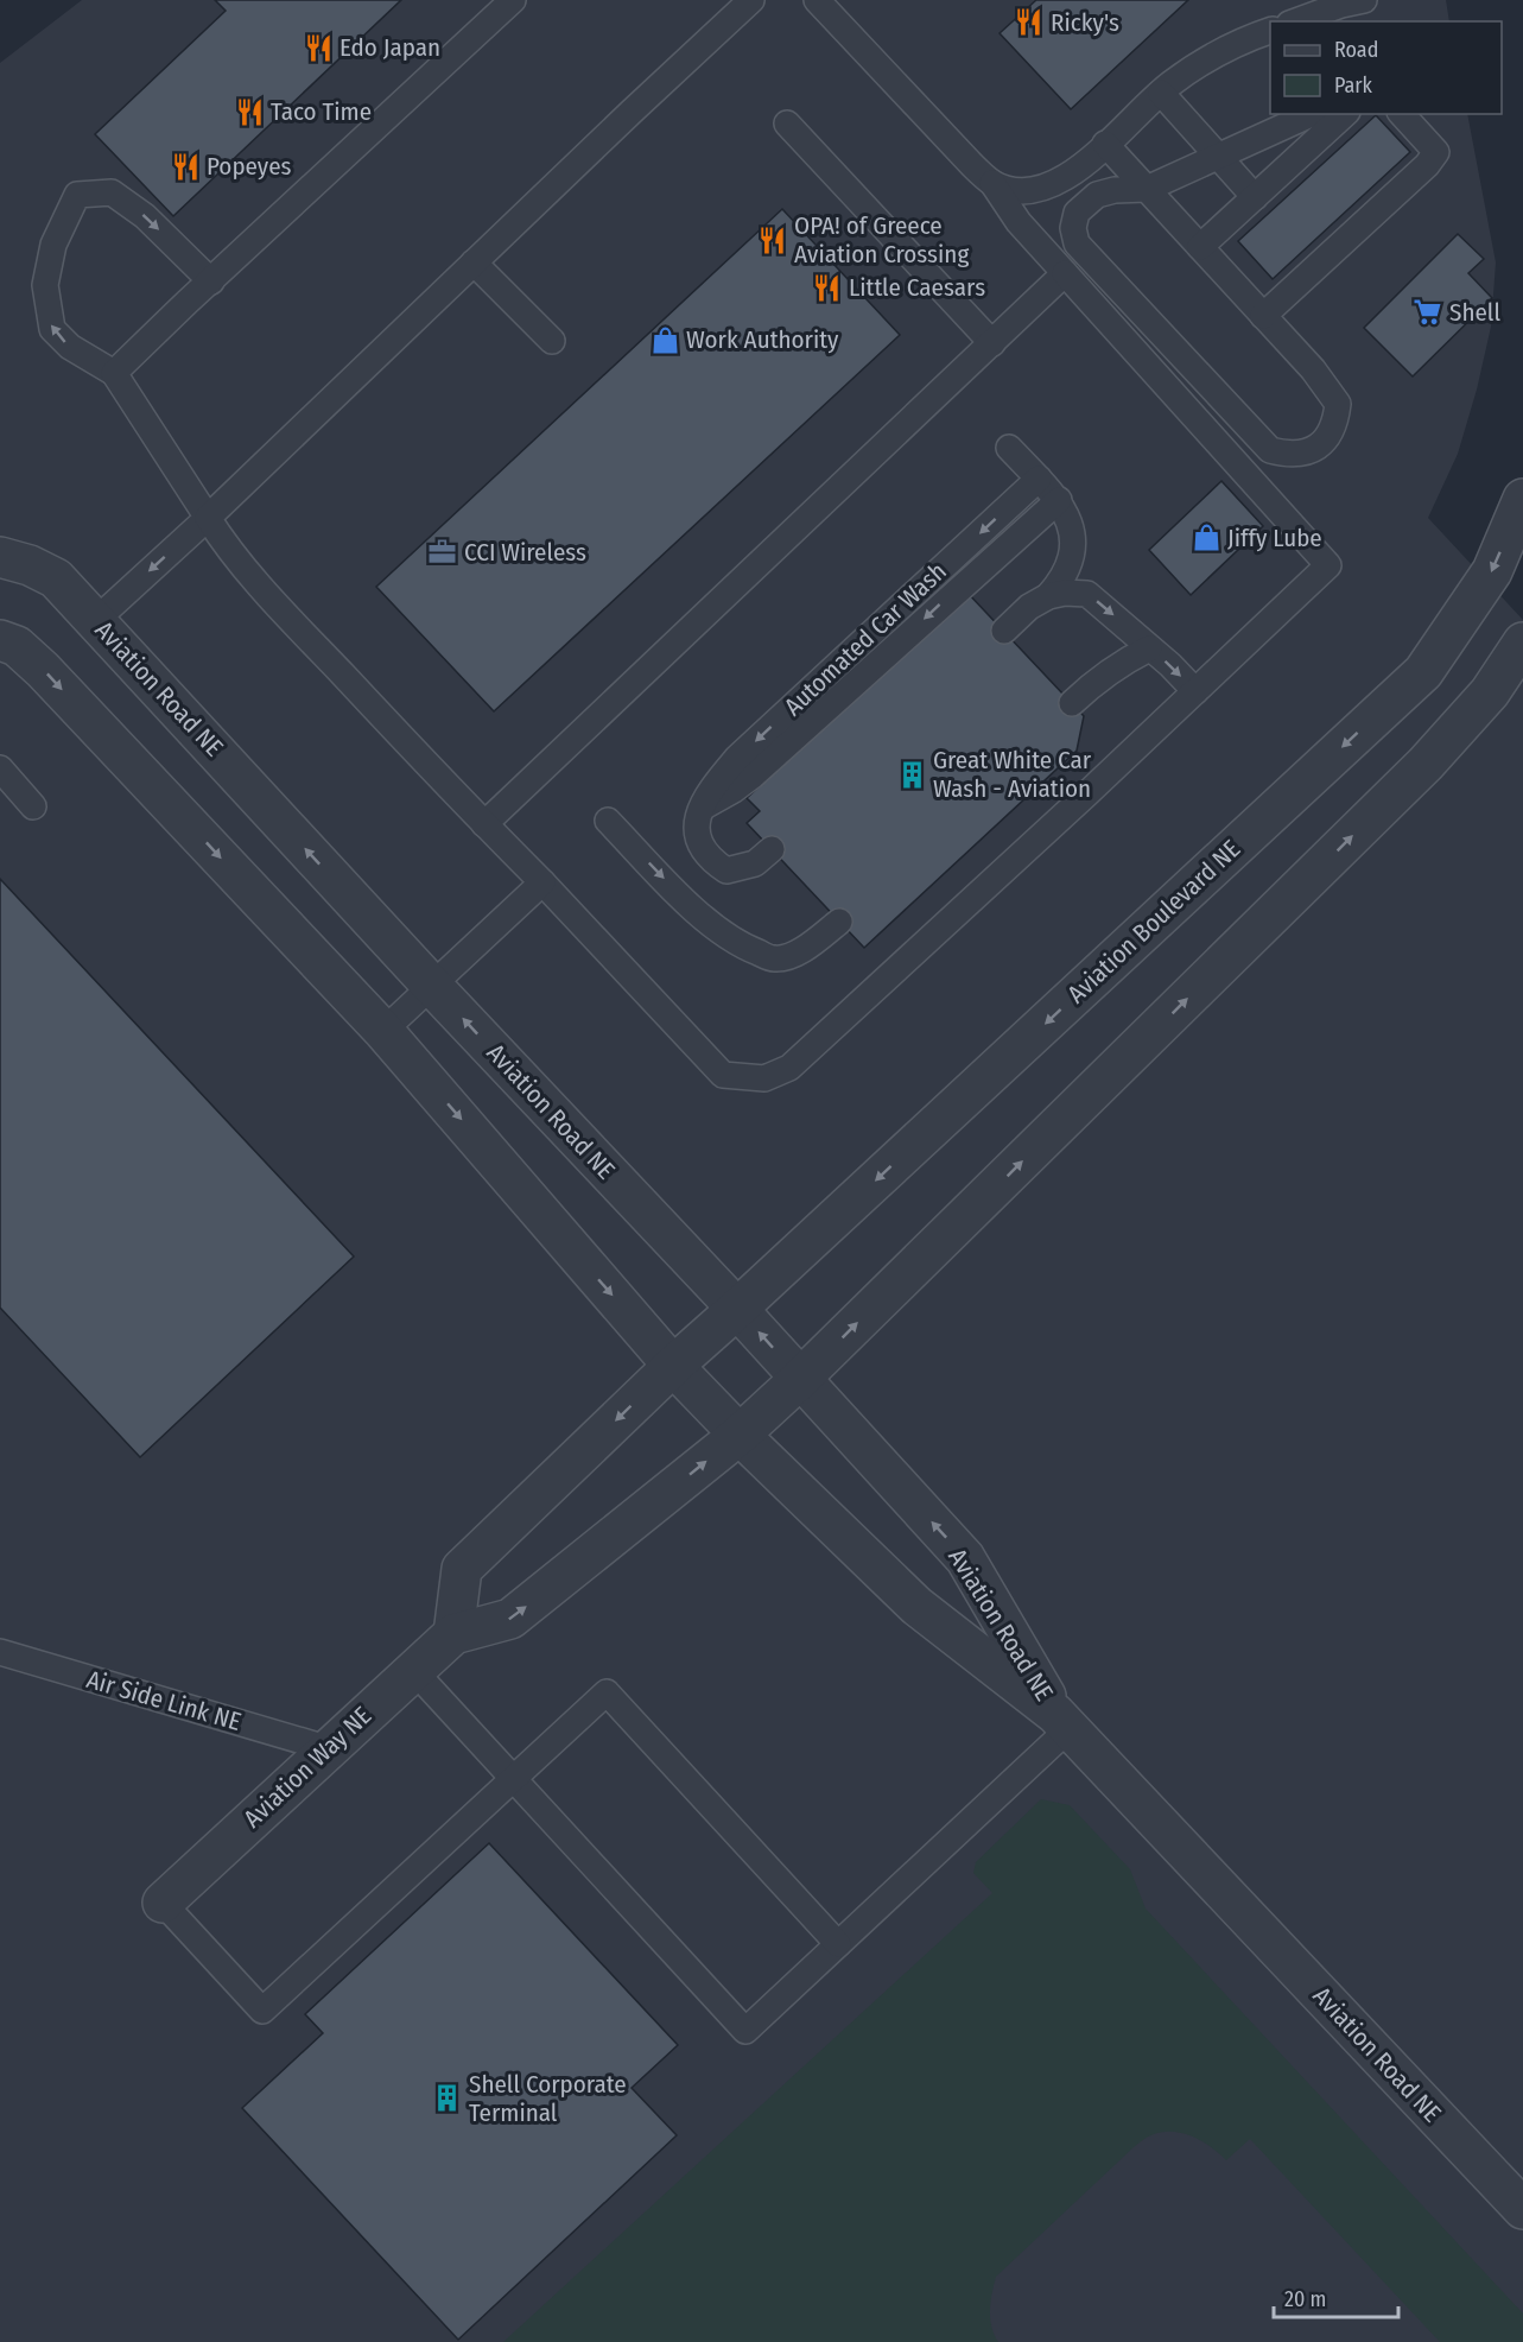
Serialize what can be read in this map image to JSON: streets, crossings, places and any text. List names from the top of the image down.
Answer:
{
  "streets": {
    "street": ["Aviation Road NE", "Aviation Boulevard NE", "Aviation Way NE"],
    "lane": ["Automated Car Wash", "Air Side Link NE"]
  },
  "crossings": [
    ["Aviation Road NE", "Aviation Boulevard NE"],
    ["Aviation Road NE", "Aviation Way NE"],
    ["Air Side Link NE", "Aviation Way NE"]
  ],
  "places": {
    "restaurant": [
      "Ricky's",
      "Edo Japan",
      "Taco Time",
      "Popeyes",
      "OPA! of Greece Aviation Crossing",
      "Little Caesars"
    ],
    "supermarket": ["Shell"],
    "shop": ["Work Authority", "Jiffy Lube"],
    "office": ["CCI Wireless"],
    "building": ["Great White Car Wash - Aviation", "Shell Corporate Terminal"]
  },
  "legend": ["Road", "Park"],
  "scale_bar": "20 m"
}
